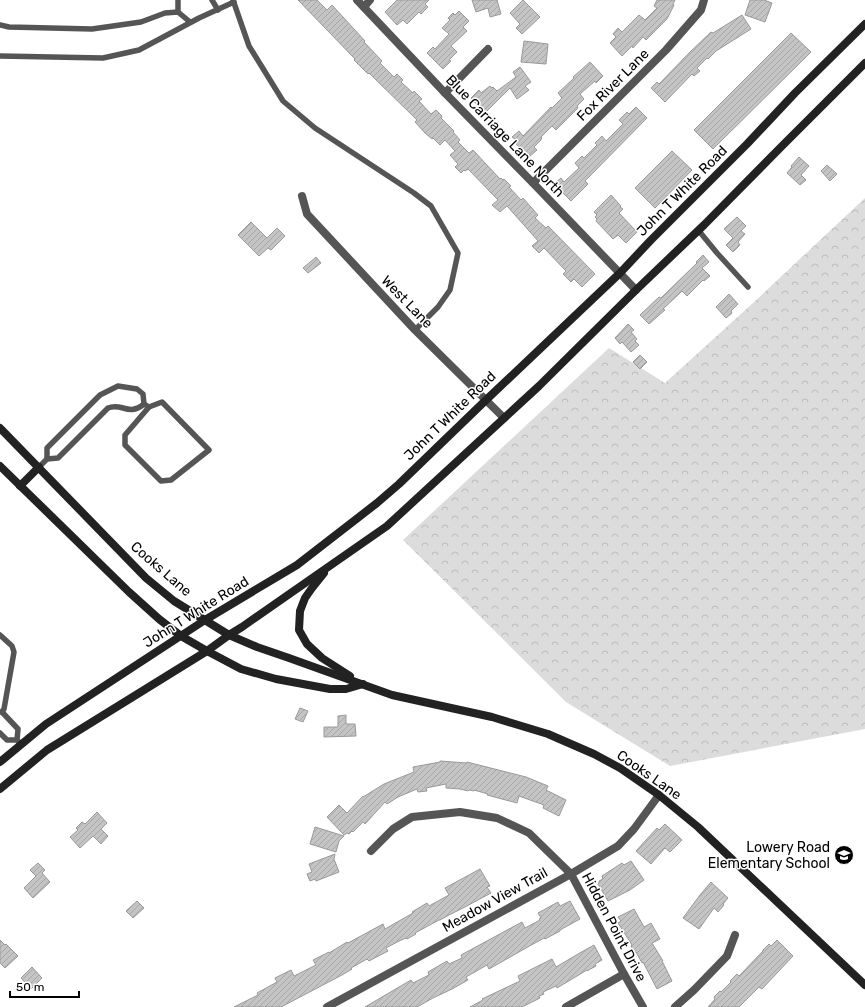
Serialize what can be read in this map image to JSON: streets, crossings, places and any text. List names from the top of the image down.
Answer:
{
  "streets": {
    "main road": ["John T White Road", "Cooks Lane"],
    "street": [
      "Fox River Lane",
      "Blue Carriage Lane North",
      "West Lane",
      "Meadow View Trail",
      "Hidden Point Drive"
    ]
  },
  "crossings": [
    ["Fox River Lane", "Blue Carriage Lane North"],
    ["Blue Carriage Lane North", "John T White Road"],
    ["John T White Road", "West Lane"],
    ["John T White Road", "Cooks Lane"],
    ["Cooks Lane", "Meadow View Trail"],
    ["Meadow View Trail", "Hidden Point Drive"]
  ],
  "places": {
    "school or university": ["Lowery Road Elementary School"]
  },
  "scale_bar": "50 m"
}
